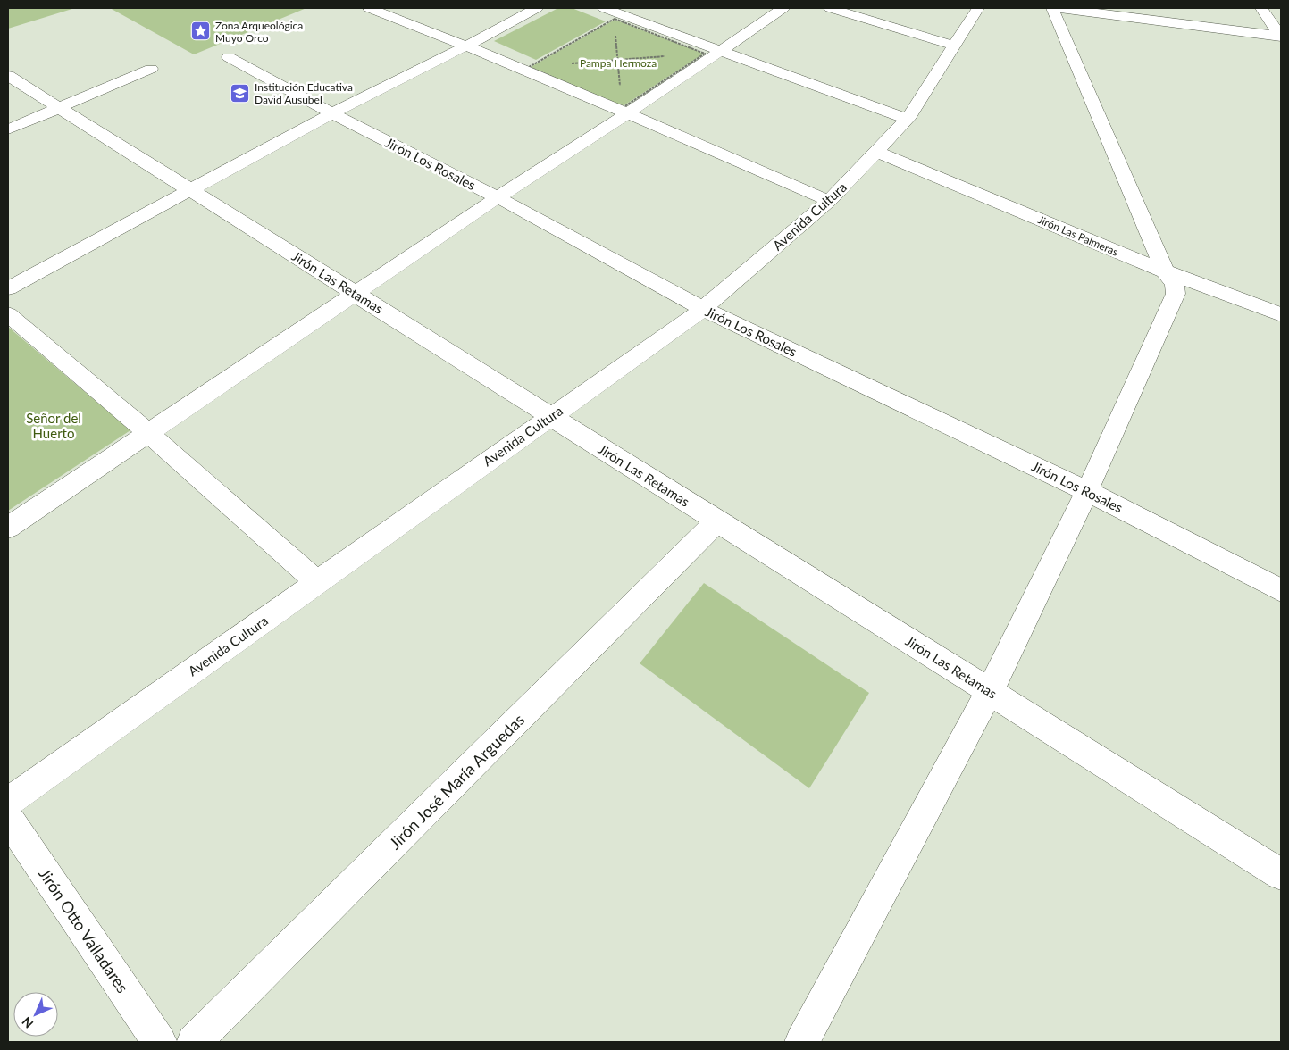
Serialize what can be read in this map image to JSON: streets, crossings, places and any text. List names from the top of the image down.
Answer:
{
  "streets": {
    "street": [
      "Jirón Los Rosales",
      "Avenida Cultura",
      "Jirón Las Palmeras",
      "Jirón Las Retamas",
      "Jirón José María Arguedas",
      "Jirón Otto Valladares"
    ]
  },
  "crossings": [
    ["Jirón Los Rosales", "Avenida Cultura"],
    ["Avenida Cultura", "Jirón Las Palmeras"],
    ["Avenida Cultura", "Jirón Las Retamas"],
    ["Jirón Las Retamas", "Jirón José María Arguedas"]
  ],
  "parks": ["Pampa Hermoza", "Señor del Huerto"],
  "places": {
    "place": ["Zona Arqueológica Muyo Orco"],
    "school or university": ["Institución Educativa David Ausubel"]
  },
  "north": "bottom left"
}
